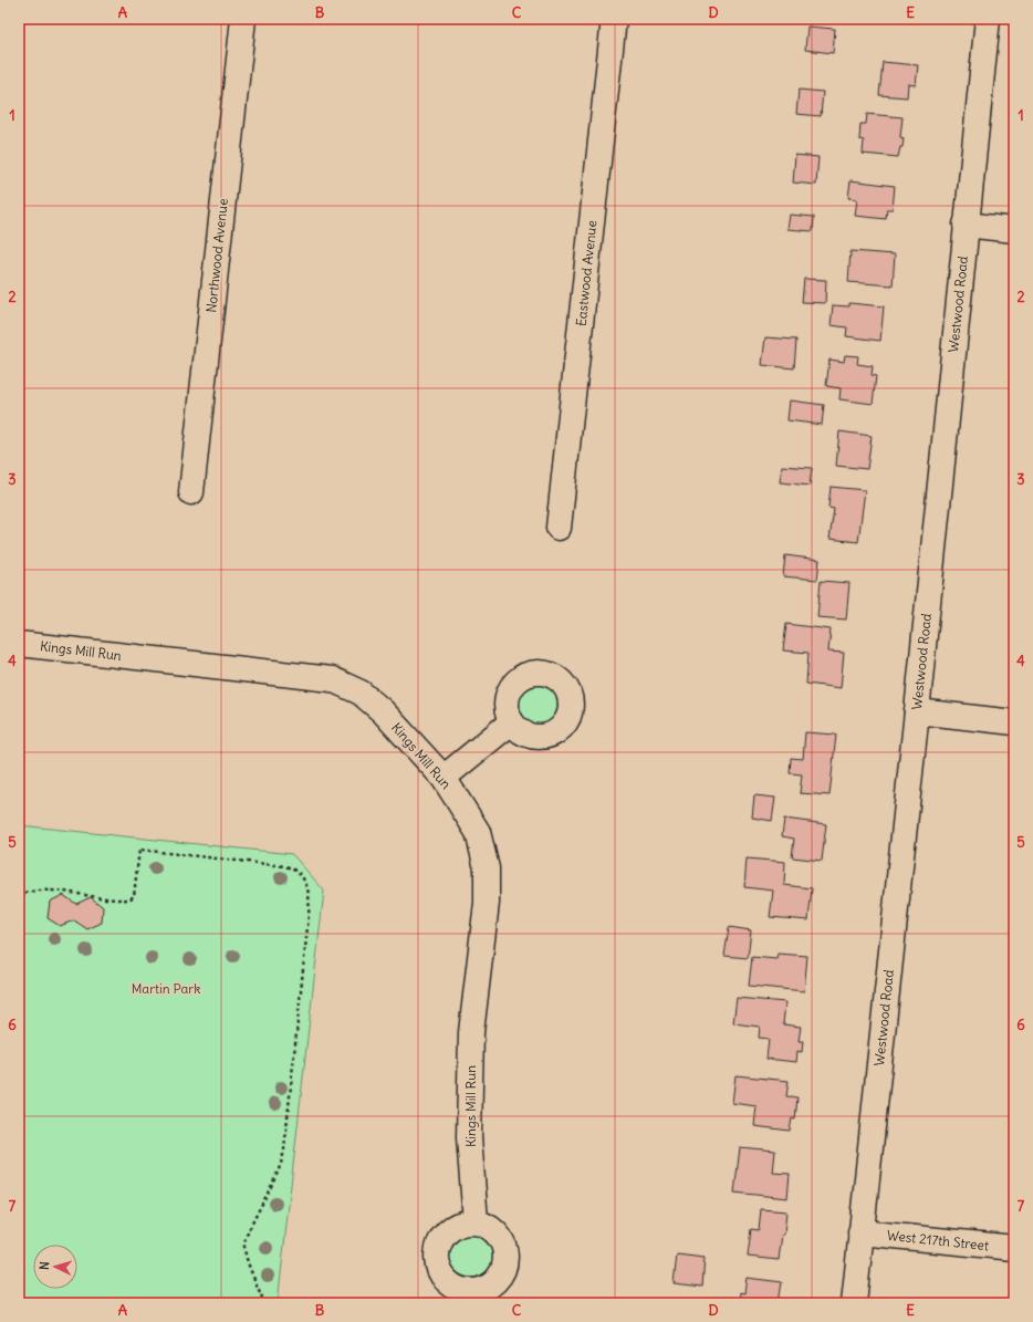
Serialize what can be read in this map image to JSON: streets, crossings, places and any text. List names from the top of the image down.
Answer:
{
  "streets": {
    "street": [
      "Northwood Avenue",
      "Eastwood Avenue",
      "Westwood Road",
      "Kings Mill Run",
      "West 217th Street"
    ]
  },
  "crossings": [
    ["Westwood Road", "West 217th Street"]
  ],
  "parks": ["Martin Park"],
  "north": "left",
  "grid": {
    "columns": [
      "A",
      "B",
      "C",
      "D",
      "E"
    ],
    "rows": [
      "1",
      "2",
      "3",
      "4",
      "5",
      "6",
      "7"
    ]
  }
}
